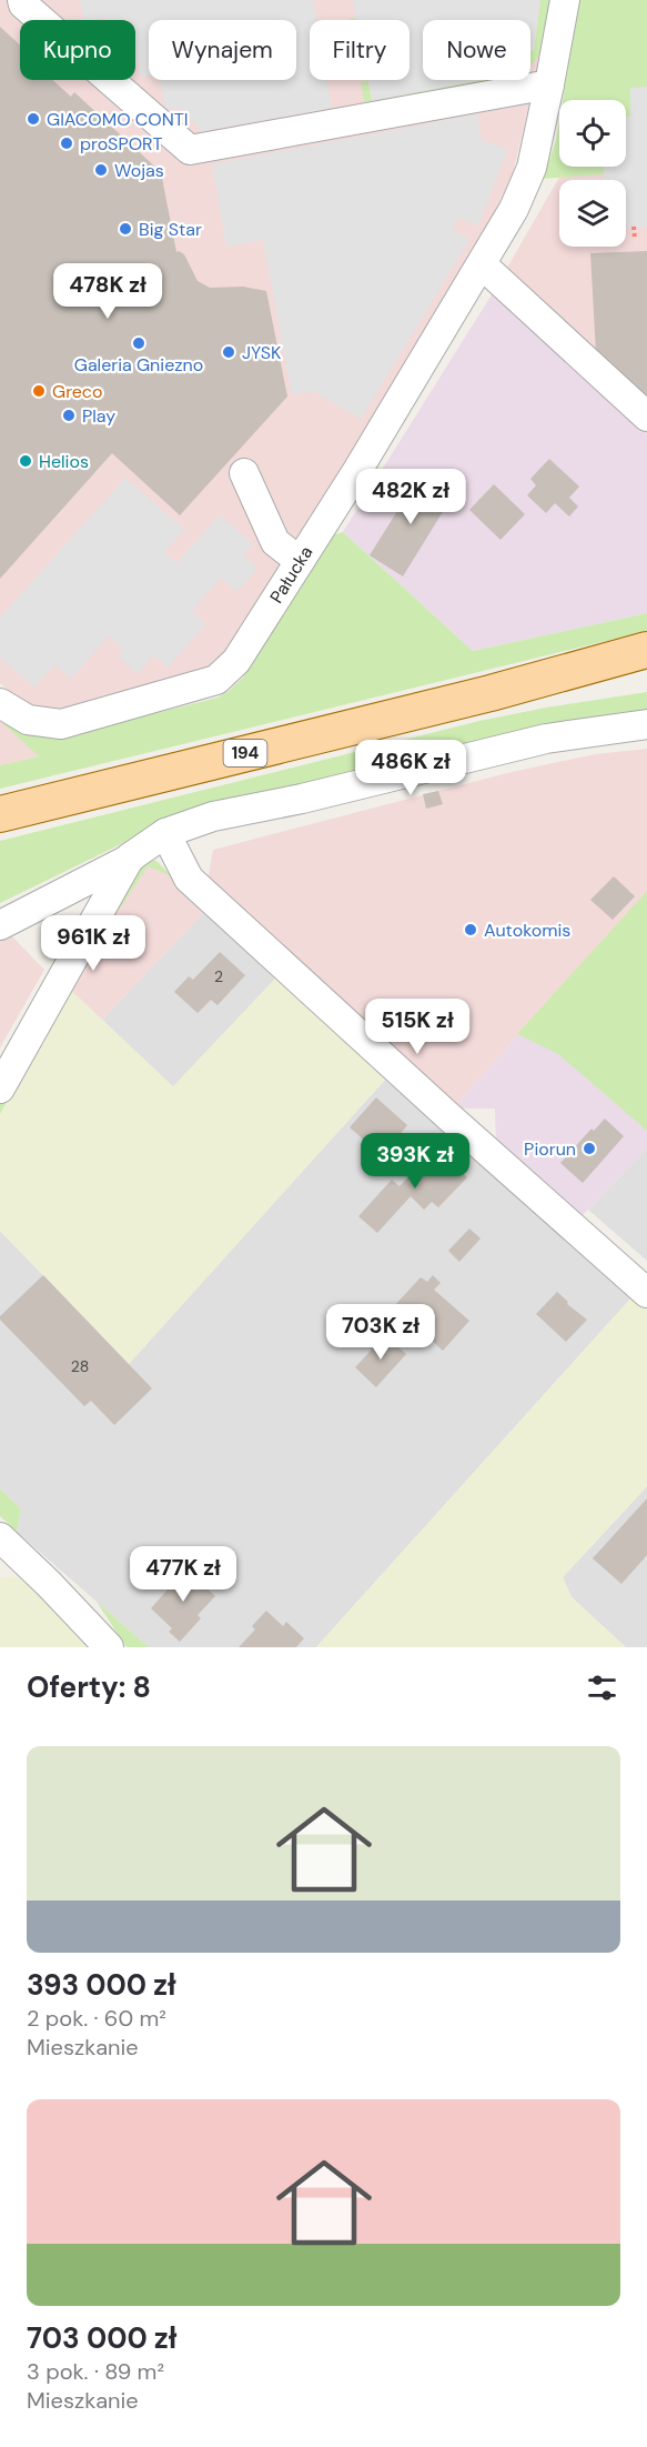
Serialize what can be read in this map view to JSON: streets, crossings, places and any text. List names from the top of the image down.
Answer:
{
  "streets": {
    "main road": ["194"],
    "street": ["Pałucka"]
  },
  "places": [
    "GIACOMO CONTI",
    "proSPORT",
    "Wojas",
    "Big Star",
    "Galeria Gniezno",
    "JYSK",
    "Greco",
    "Play",
    "Helios",
    "Autokomis",
    "Piorun"
  ],
  "house_numbers": ["2", "28"],
  "page": {
    "chip": [
      "Kupno",
      "Wynajem",
      "Filtry",
      "Nowe"
    ],
    "price": [
      "478K zł",
      "482K zł",
      "486K zł",
      "961K zł",
      "515K zł",
      "393K zł",
      "703K zł",
      "477K zł"
    ],
    "heading": "Oferty: 8",
    "list": [
      {
        "name": "393 000 zł",
        "note": "2 pok. · 60 m² · Mieszkanie"
      },
      {
        "name": "703 000 zł",
        "note": "3 pok. · 89 m² · Mieszkanie"
      }
    ]
  }
}
